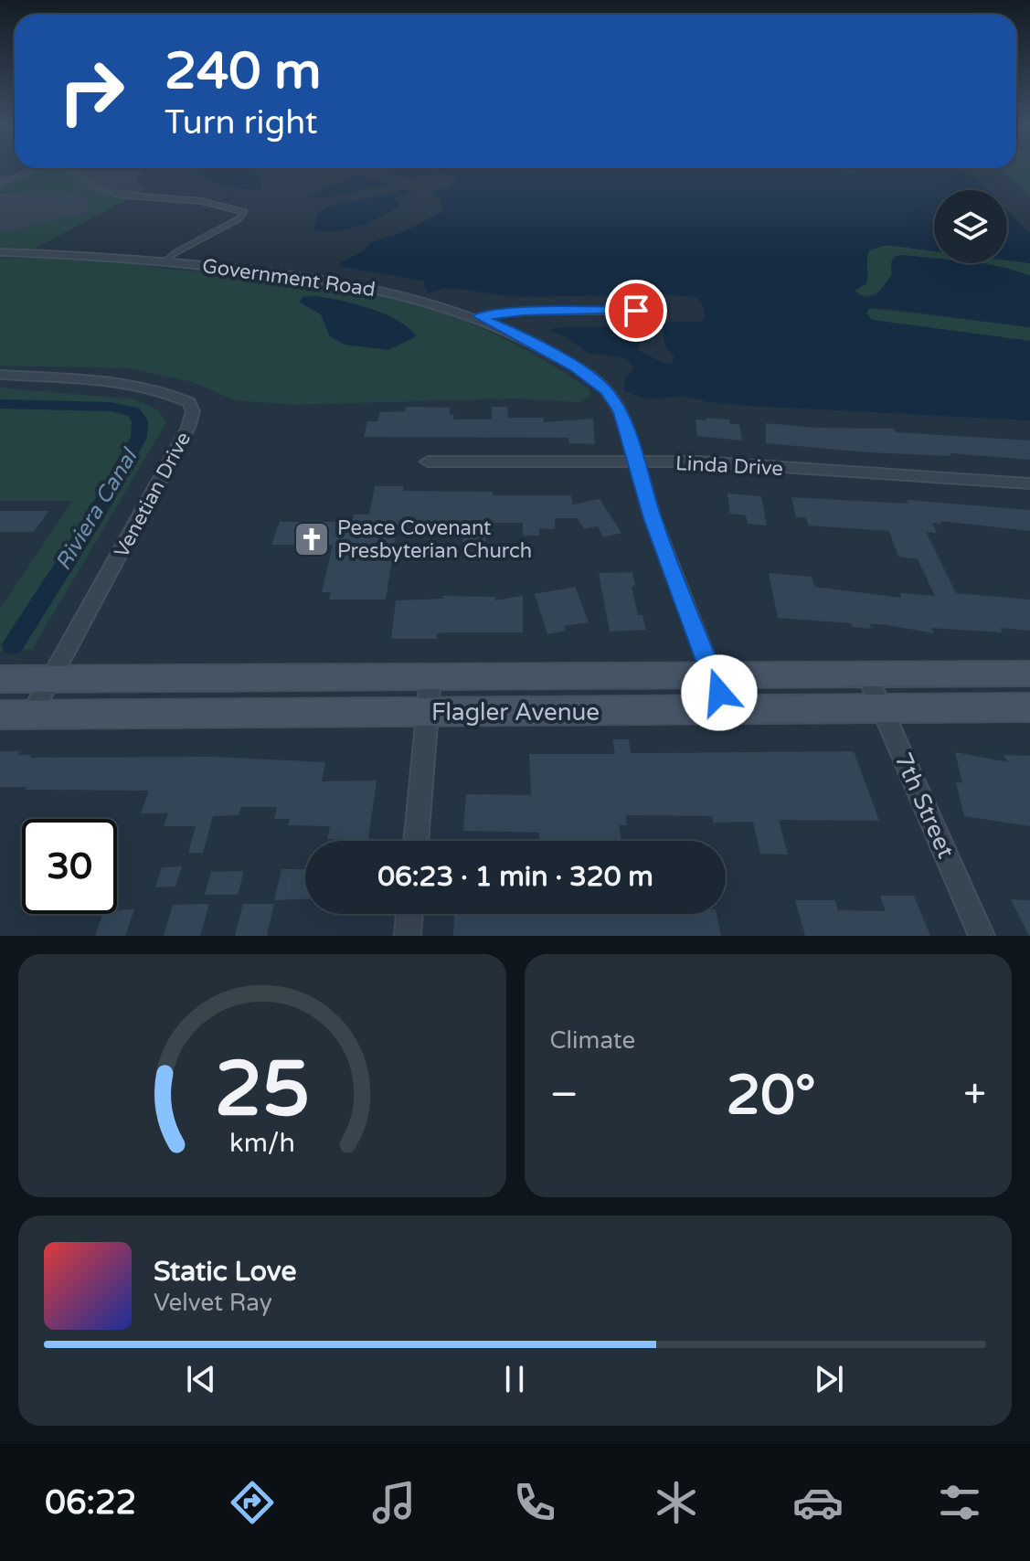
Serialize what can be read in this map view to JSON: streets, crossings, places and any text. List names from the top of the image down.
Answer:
{
  "streets": {
    "main road": ["Flagler Avenue"],
    "street": [
      "Government Road",
      "Linda Drive",
      "Venetian Drive",
      "7th Street"
    ]
  },
  "crossings": [
    ["Government Road", "Linda Drive"],
    ["Government Road", "Flagler Avenue"],
    ["Venetian Drive", "Flagler Avenue"],
    ["Flagler Avenue", "7th Street"]
  ],
  "water": ["Riviera Canal"],
  "places": {
    "church": ["Peace Covenant Presbyterian Church"]
  },
  "page": {
    "turn": ["240 m", "Turn right"],
    "limit": "30",
    "trip": "06:23 · 1 min · 320 m",
    "tile": "Climate",
    "heat": ["−", "20°", "+"],
    "song": ["Static Love", "Velvet Ray"],
    "tabs": "06:22",
    "gauge": ["25", "km/h"]
  }
}
